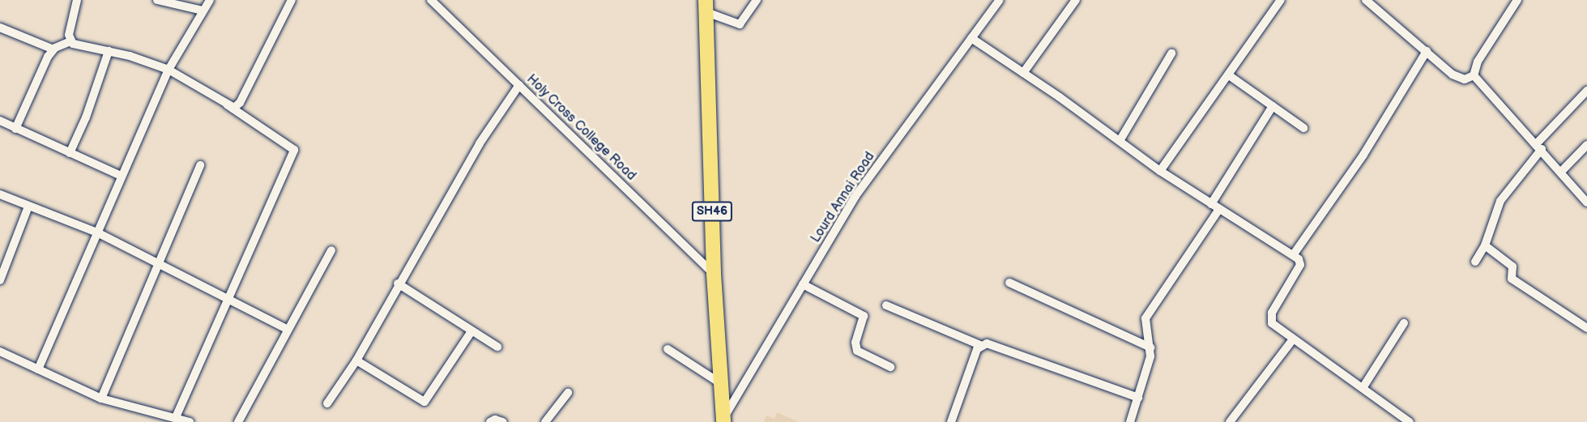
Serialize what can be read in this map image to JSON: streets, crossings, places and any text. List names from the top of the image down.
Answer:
{
  "streets": {
    "main road": ["SH46"],
    "street": ["Holy Cross College Road", "Lourd Annai Road"]
  },
  "crossings": [
    ["Holy Cross College Road", "SH46"],
    ["Lourd Annai Road", "SH46"]
  ]
}
